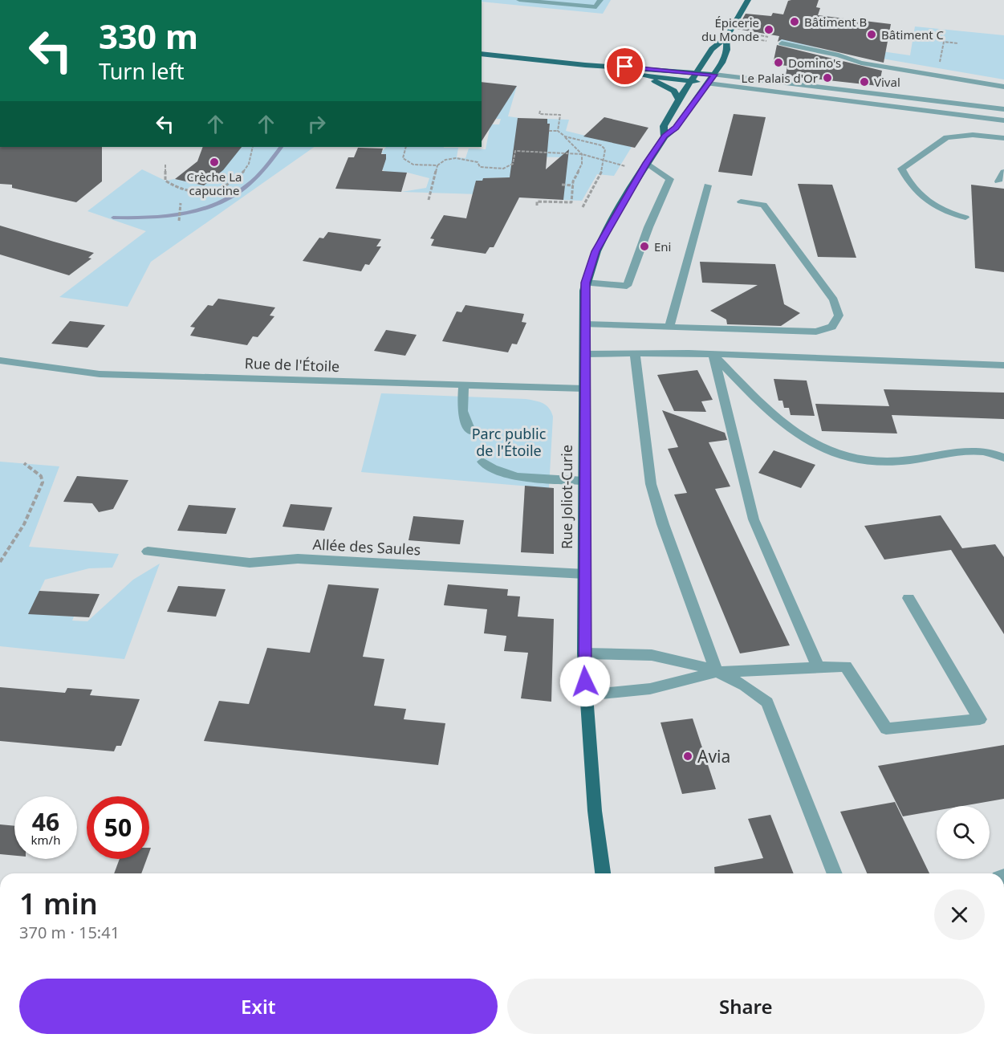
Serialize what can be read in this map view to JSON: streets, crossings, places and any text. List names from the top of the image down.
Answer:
{
  "streets": {
    "main road": ["Rue Joliot-Curie"],
    "street": ["Rue de l'Étoile", "Allée des Saules"]
  },
  "crossings": [
    ["Rue de l'Étoile", "Rue Joliot-Curie"],
    ["Rue Joliot-Curie", "Allée des Saules"]
  ],
  "parks": ["Parc public de l'Étoile"],
  "places": [
    "Bâtiment B",
    "Épicerie du Monde",
    "Bâtiment C",
    "Domino's",
    "Le Palais d'Or",
    "Vival",
    "Crèche La capucine",
    "Eni",
    "Avia"
  ],
  "page": {
    "turn": ["330 m", "Turn left"],
    "speed": "46 km/h",
    "limit": "50",
    "heading": ["1 min", "370 m · 15:41"],
    "buttons": ["Exit", "Share"]
  }
}
